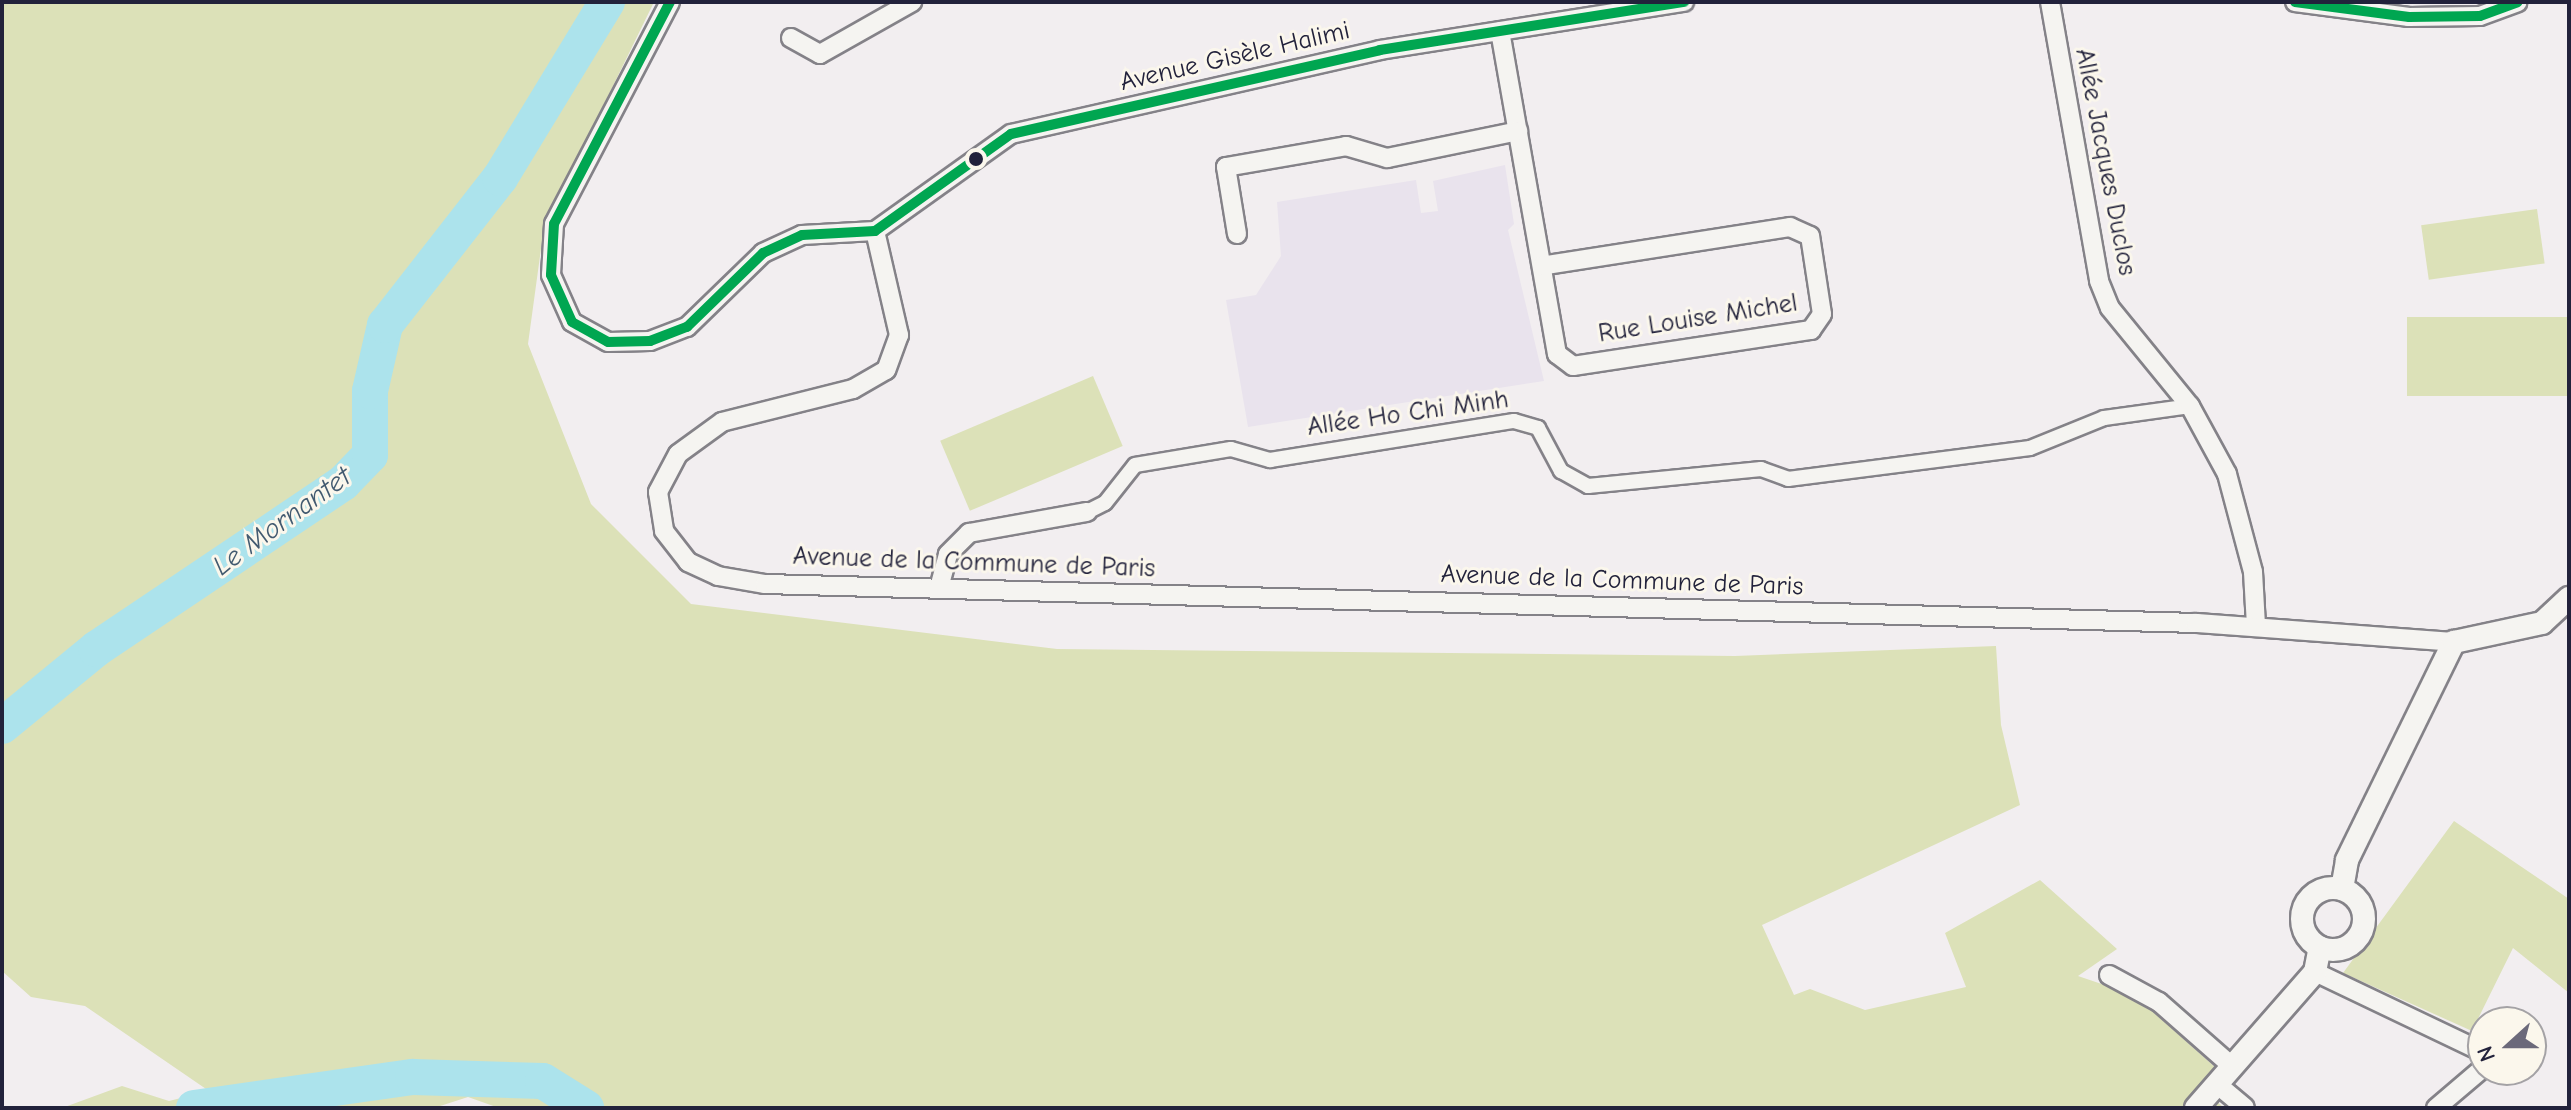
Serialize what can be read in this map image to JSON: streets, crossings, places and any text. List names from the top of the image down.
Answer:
{
  "streets": {
    "street": [
      "Avenue Gisèle Halimi",
      "Allée Jacques Duclos",
      "Rue Louise Michel",
      "Allée Ho Chi Minh",
      "Avenue de la Commune de Paris"
    ]
  },
  "crossings": [
    ["Avenue Gisèle Halimi", "Rue Louise Michel"],
    ["Avenue Gisèle Halimi", "Avenue de la Commune de Paris"],
    ["Allée Jacques Duclos", "Allée Ho Chi Minh"],
    ["Allée Jacques Duclos", "Avenue de la Commune de Paris"],
    ["Allée Ho Chi Minh", "Avenue de la Commune de Paris"]
  ],
  "water": ["Le Mornantet"],
  "north": "left"
}
